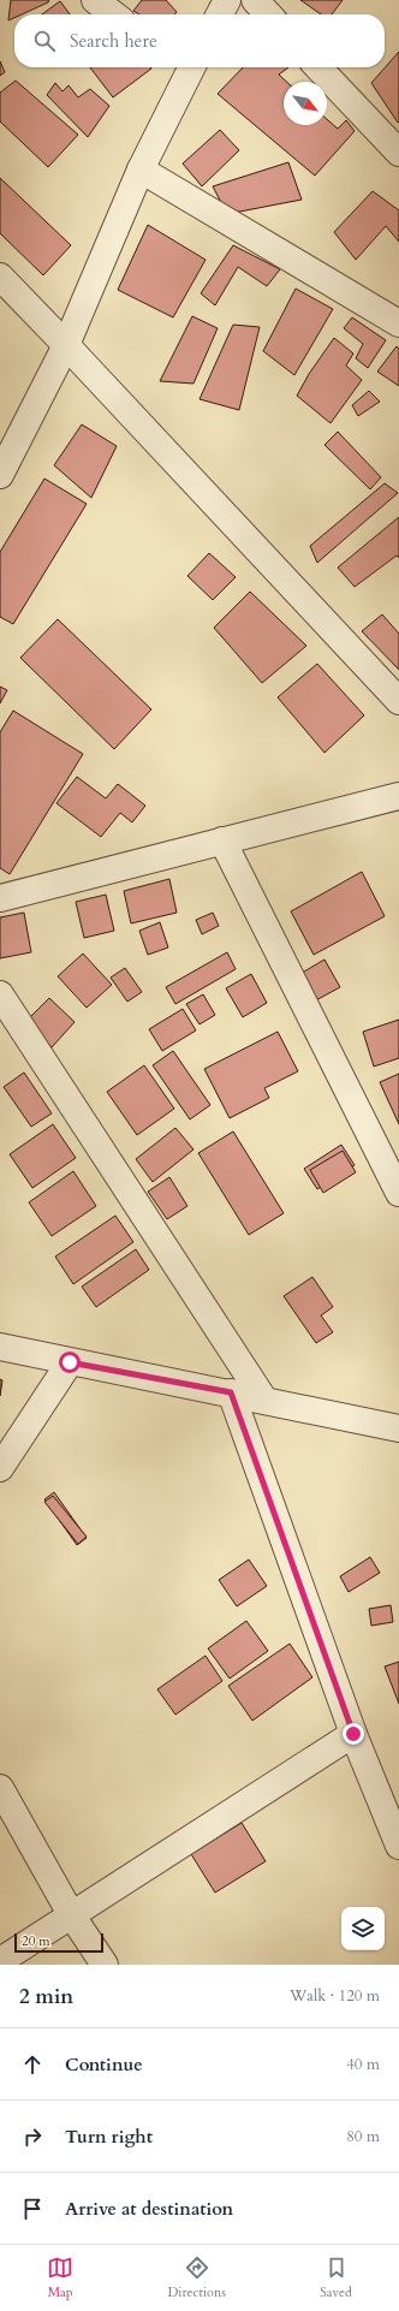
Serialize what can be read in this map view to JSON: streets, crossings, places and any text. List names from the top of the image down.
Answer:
{
  "scale_bar": "20 m",
  "north": "bottom right",
  "page": {
    "search": "Search here",
    "scale": "20 m",
    "heading": ["2 min", "Walk · 120 m"],
    "list": [
      ["Continue", "40 m"],
      ["Turn right", "80 m"],
      "Arrive at destination"
    ],
    "nav": ["Map", "Directions", "Saved"]
  }
}
